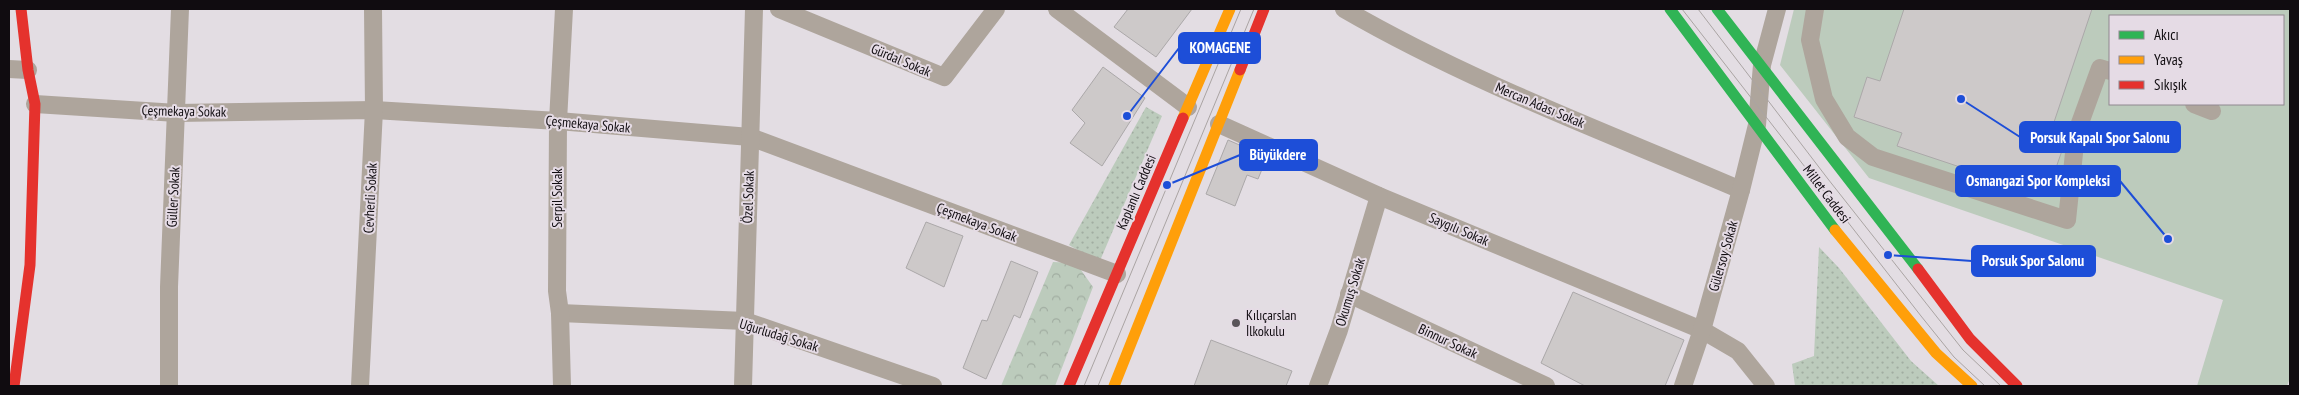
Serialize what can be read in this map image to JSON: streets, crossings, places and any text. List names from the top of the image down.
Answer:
{
  "streets": {
    "main road": ["Kaplanlı Caddesi", "Millet Caddesi"],
    "street": [
      "Gürdal Sokak",
      "Mercan Adası Sokak",
      "Çeşmekaya Sokak",
      "Güller Sokak",
      "Özel Sokak",
      "Cevherli Sokak",
      "Serpil Sokak",
      "Saygılı Sokak",
      "Gülersoy Sokak",
      "Okumuş Sokak",
      "Uğurludağ Sokak",
      "Binnur Sokak"
    ]
  },
  "crossings": [
    ["Mercan Adası Sokak", "Gülersoy Sokak"],
    ["Çeşmekaya Sokak", "Kaplanlı Caddesi"],
    ["Çeşmekaya Sokak", "Güller Sokak"],
    ["Çeşmekaya Sokak", "Özel Sokak"],
    ["Çeşmekaya Sokak", "Cevherli Sokak"],
    ["Çeşmekaya Sokak", "Serpil Sokak"],
    ["Millet Caddesi", "Gülersoy Sokak"],
    ["Özel Sokak", "Uğurludağ Sokak"],
    ["Serpil Sokak", "Uğurludağ Sokak"],
    ["Saygılı Sokak", "Gülersoy Sokak"],
    ["Saygılı Sokak", "Okumuş Sokak"],
    ["Okumuş Sokak", "Binnur Sokak"]
  ],
  "places": [
    "Porsuk Kapalı Spor Salonu",
    "KOMAGENE",
    "Büyükdere",
    "Osmangazi Spor Kompleksi",
    "Porsuk Spor Salonu",
    "Kılıçarslan İlkokulu"
  ],
  "legend": ["Akıcı", "Yavaş", "Sıkışık"]
}
